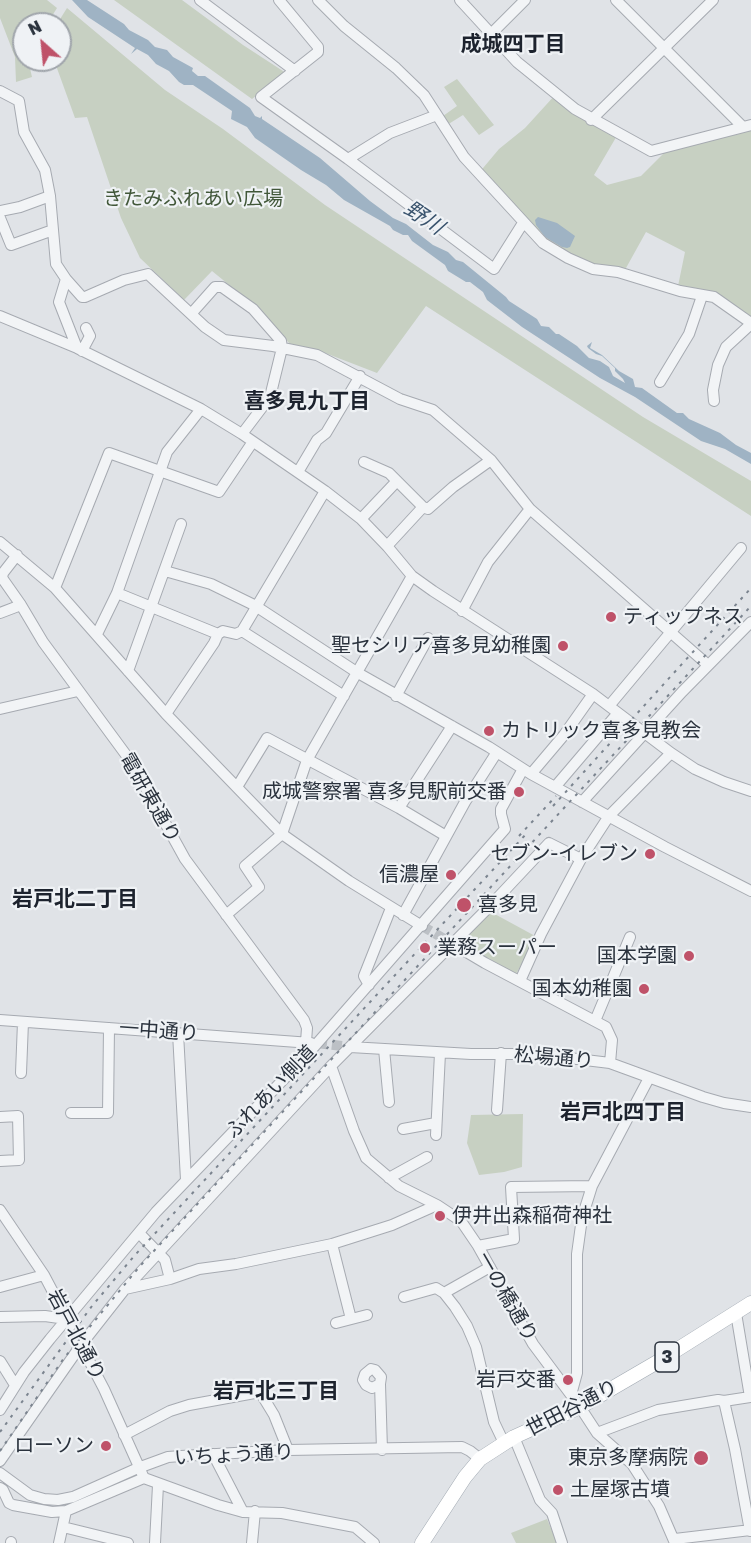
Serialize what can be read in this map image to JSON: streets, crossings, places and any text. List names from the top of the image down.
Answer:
{
  "streets": {
    "main road": ["3", "世田谷通り"],
    "street": [
      "電研東通り",
      "一中通り",
      "松場通り",
      "ふれあい側道",
      "一の橋通り",
      "岩戸北通り",
      "いちょう通り"
    ]
  },
  "crossings": [
    ["電研東通り", "一中通り"],
    ["電研東通り", "ふれあい側道"],
    ["一中通り", "ふれあい側道"],
    ["松場通り", "ふれあい側道"],
    ["ふれあい側道", "一の橋通り"],
    ["ふれあい側道", "岩戸北通り"],
    ["一の橋通り", "世田谷通り"],
    ["岩戸北通り", "いちょう通り"],
    ["世田谷通り", "いちょう通り"]
  ],
  "districts": [
    "成城四丁目",
    "喜多見九丁目",
    "岩戸北二丁目",
    "岩戸北四丁目",
    "岩戸北三丁目"
  ],
  "water": ["野川"],
  "parks": ["きたみふれあい広場"],
  "places": [
    "ティップネス",
    "聖セシリア喜多見幼稚園",
    "カトリック喜多見教会",
    "成城警察署 喜多見駅前交番",
    "セブン-イレブン",
    "信濃屋",
    "喜多見",
    "業務スーパー",
    "国本学園",
    "国本幼稚園",
    "伊井出森稲荷神社",
    "岩戸交番",
    "ローソン",
    "東京多摩病院",
    "土屋塚古墳"
  ],
  "north": "top left"
}
